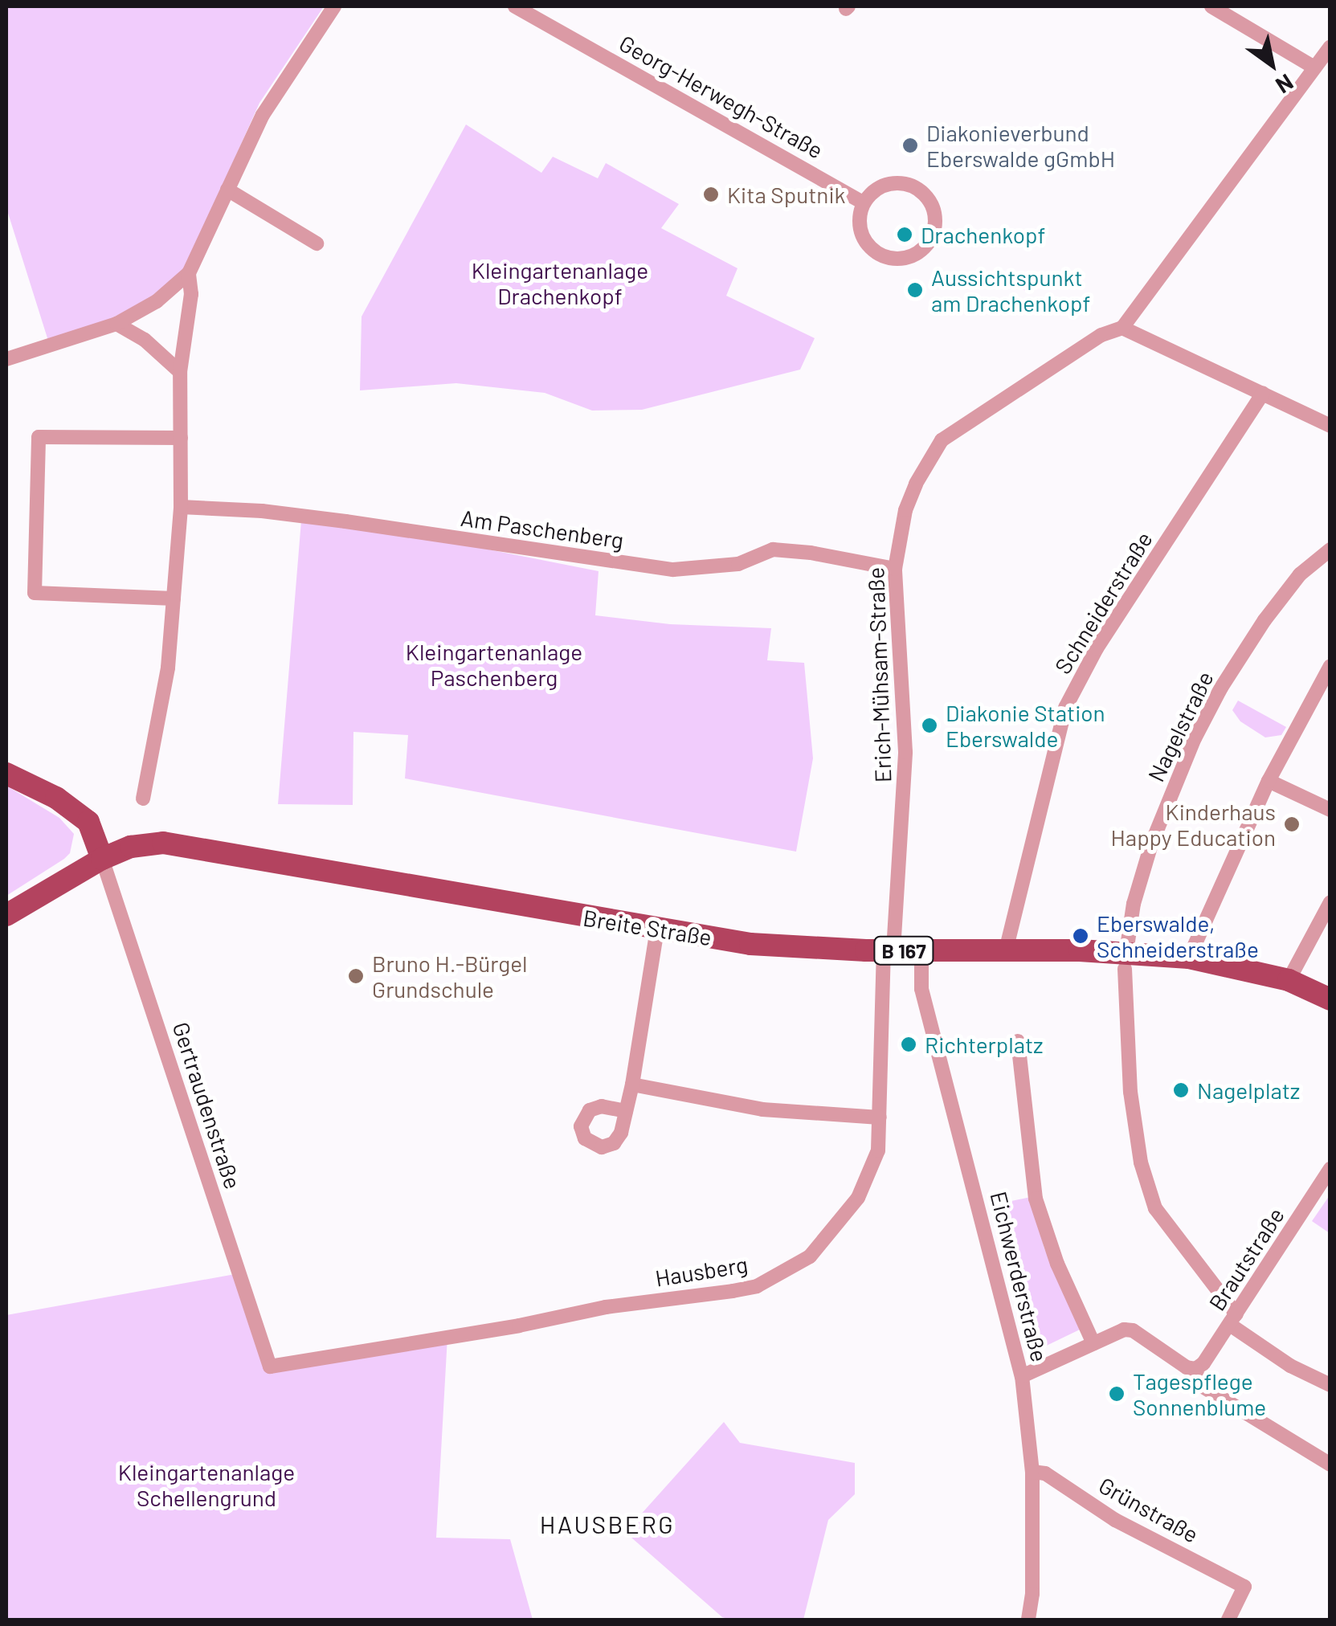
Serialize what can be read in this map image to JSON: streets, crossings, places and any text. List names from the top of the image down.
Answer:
{
  "streets": {
    "main road": ["Breite Straße", "B 167"],
    "street": [
      "Georg-Herwegh-Straße",
      "Am Paschenberg",
      "Schneiderstraße",
      "Erich-Mühsam-Straße",
      "Nagelstraße",
      "Gertraudenstraße",
      "Brautstraße",
      "Hausberg",
      "Eichwerderstraße",
      "Grünstraße"
    ]
  },
  "crossings": [
    ["Am Paschenberg", "Erich-Mühsam-Straße"],
    ["Schneiderstraße", "Breite Straße"],
    ["Erich-Mühsam-Straße", "Breite Straße"],
    ["Erich-Mühsam-Straße", "Hausberg"],
    ["Nagelstraße", "Breite Straße"],
    ["Nagelstraße", "Brautstraße"],
    ["Breite Straße", "B 167"],
    ["Breite Straße", "Gertraudenstraße"],
    ["Breite Straße", "Hausberg"],
    ["Breite Straße", "Eichwerderstraße"],
    ["B 167", "Gertraudenstraße"],
    ["Gertraudenstraße", "Hausberg"],
    ["Eichwerderstraße", "Grünstraße"]
  ],
  "districts": ["HAUSBERG"],
  "parks": ["Kleingartenanlage Drachenkopf", "Kleingartenanlage Paschenberg", "Kleingartenanlage Schellengrund"],
  "places": [
    "Diakonieverbund Eberswalde gGmbH",
    "Kita Sputnik",
    "Drachenkopf",
    "Aussichtspunkt am Drachenkopf",
    "Diakonie Station Eberswalde",
    "Kinderhaus Happy Education",
    "Eberswalde, Schneiderstraße",
    "Bruno H.-Bürgel Grundschule",
    "Richterplatz",
    "Nagelplatz",
    "Tagespflege Sonnenblume"
  ],
  "north": "bottom right"
}
